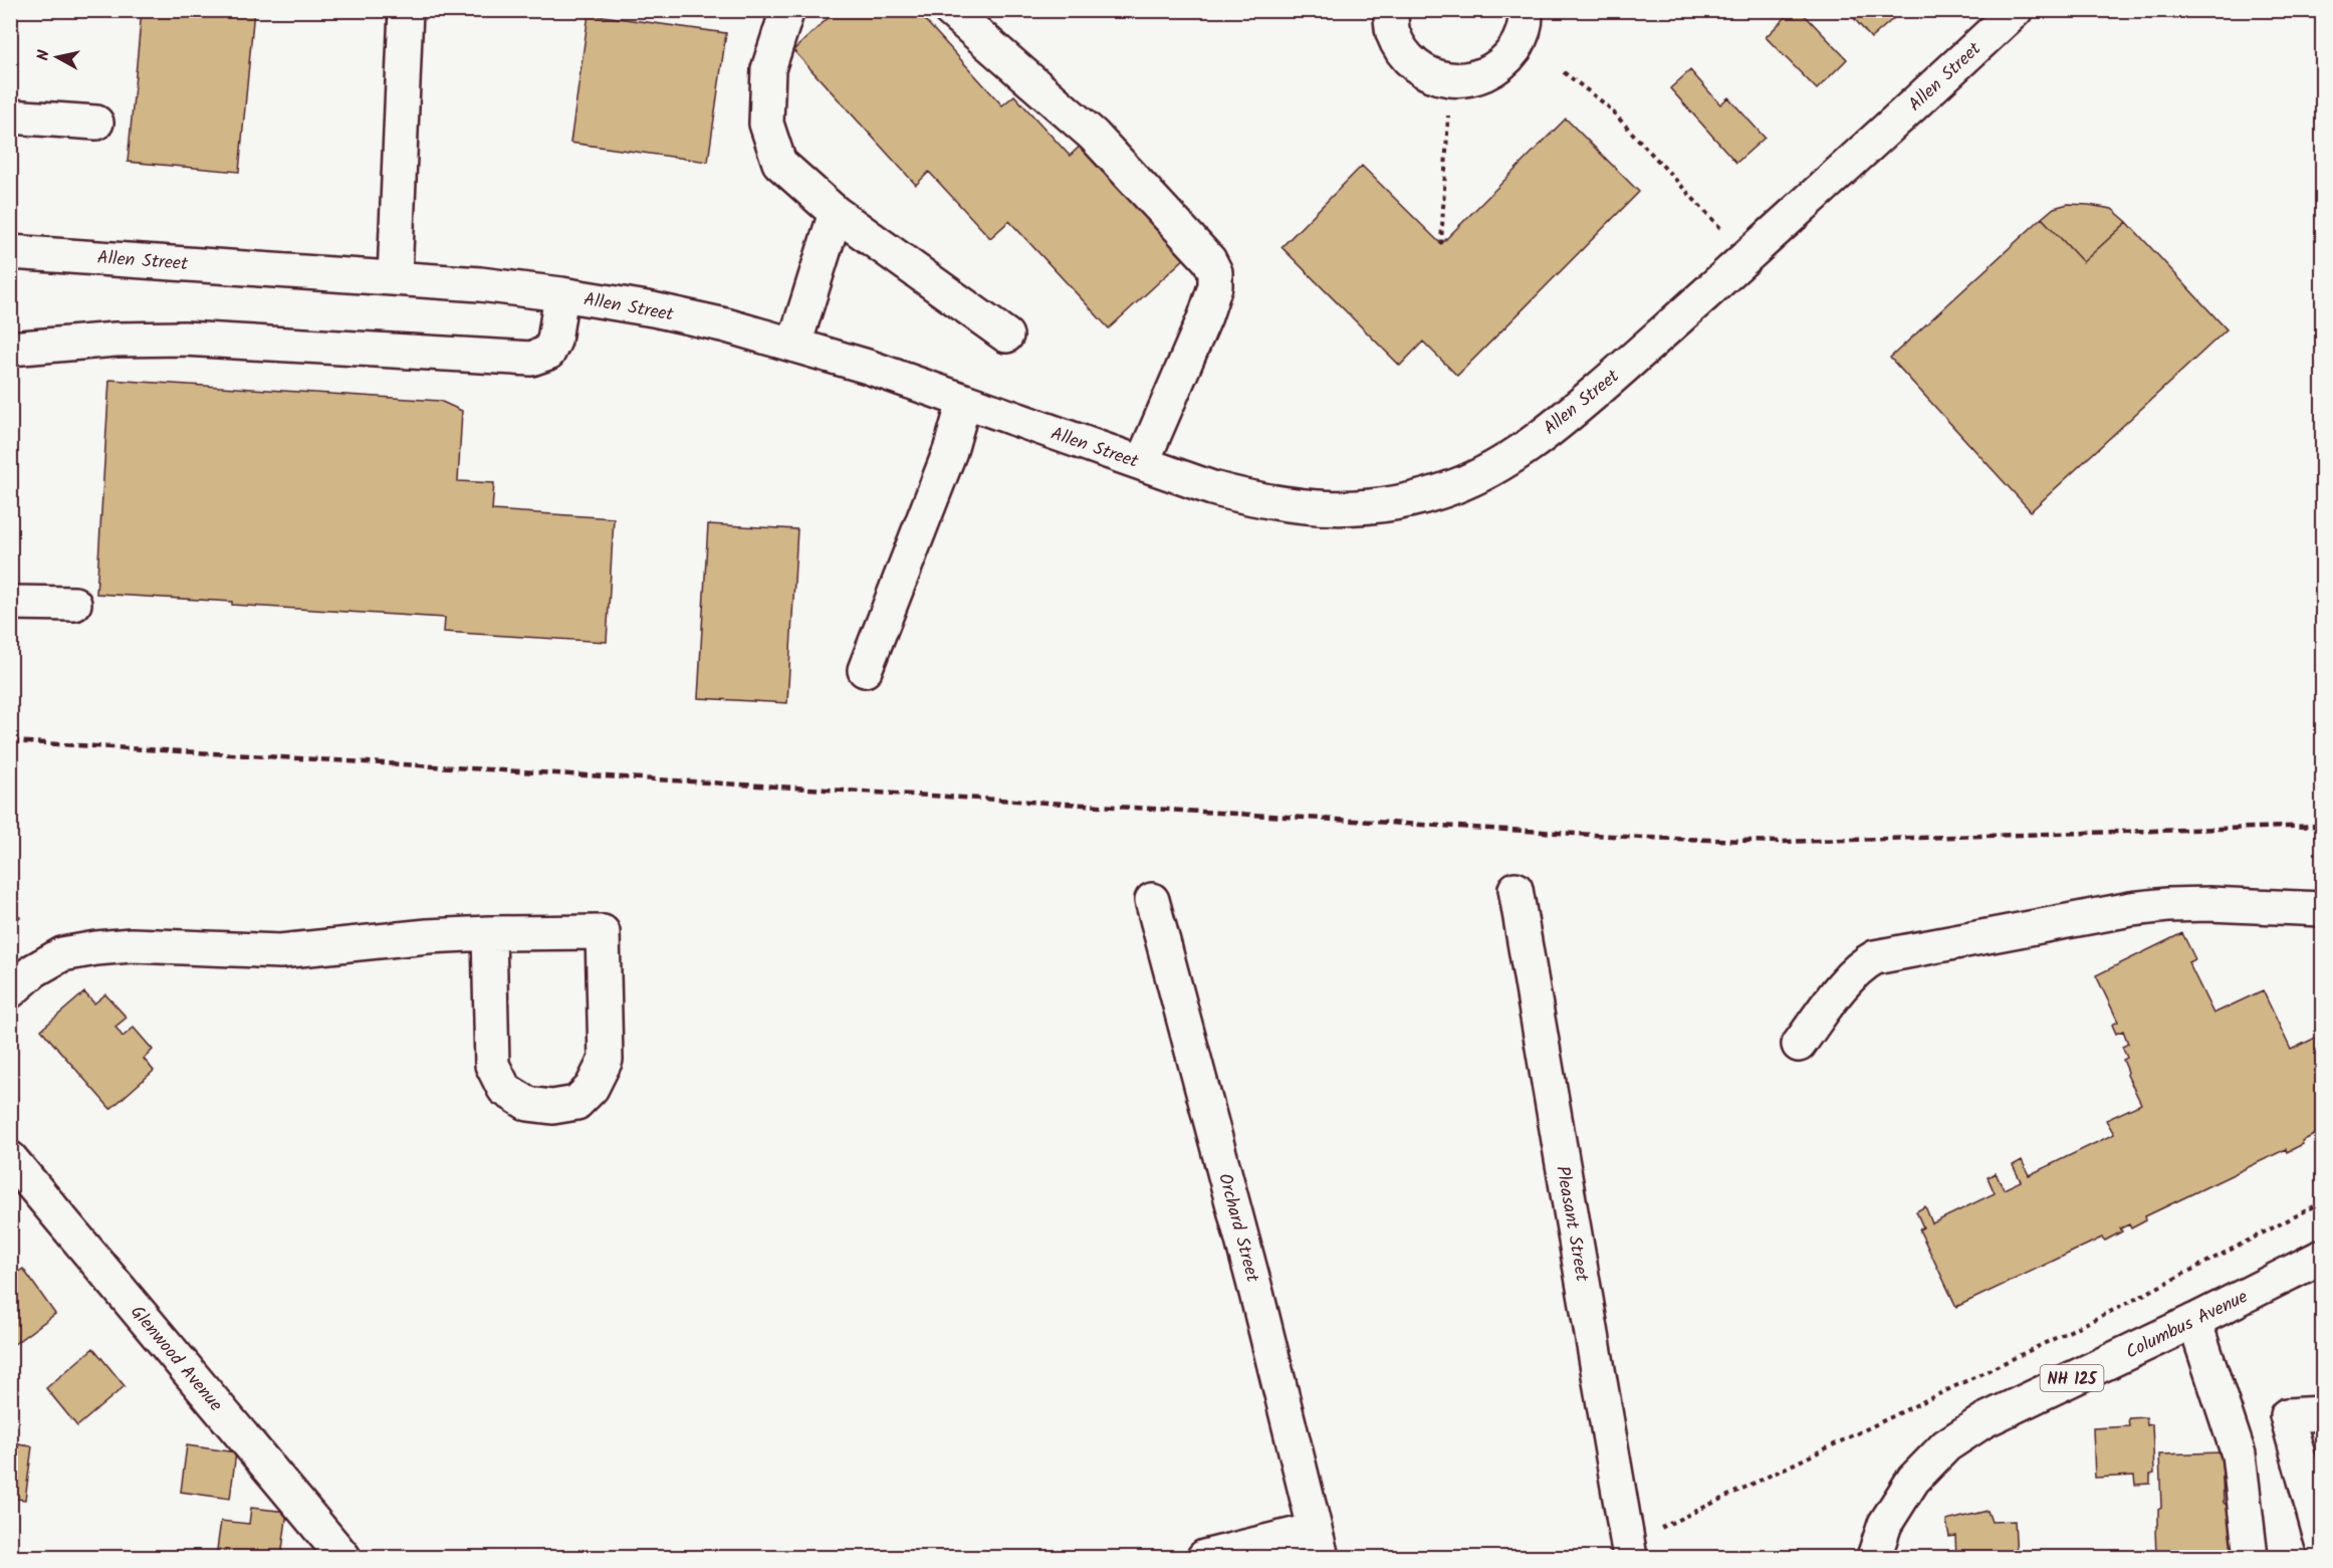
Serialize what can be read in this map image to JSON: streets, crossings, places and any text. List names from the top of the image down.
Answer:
{
  "streets": {
    "street": [
      "Allen Street",
      "Pleasant Street",
      "Orchard Street",
      "Columbus Avenue",
      "Glenwood Avenue",
      "NH 125"
    ]
  },
  "north": "left"
}
